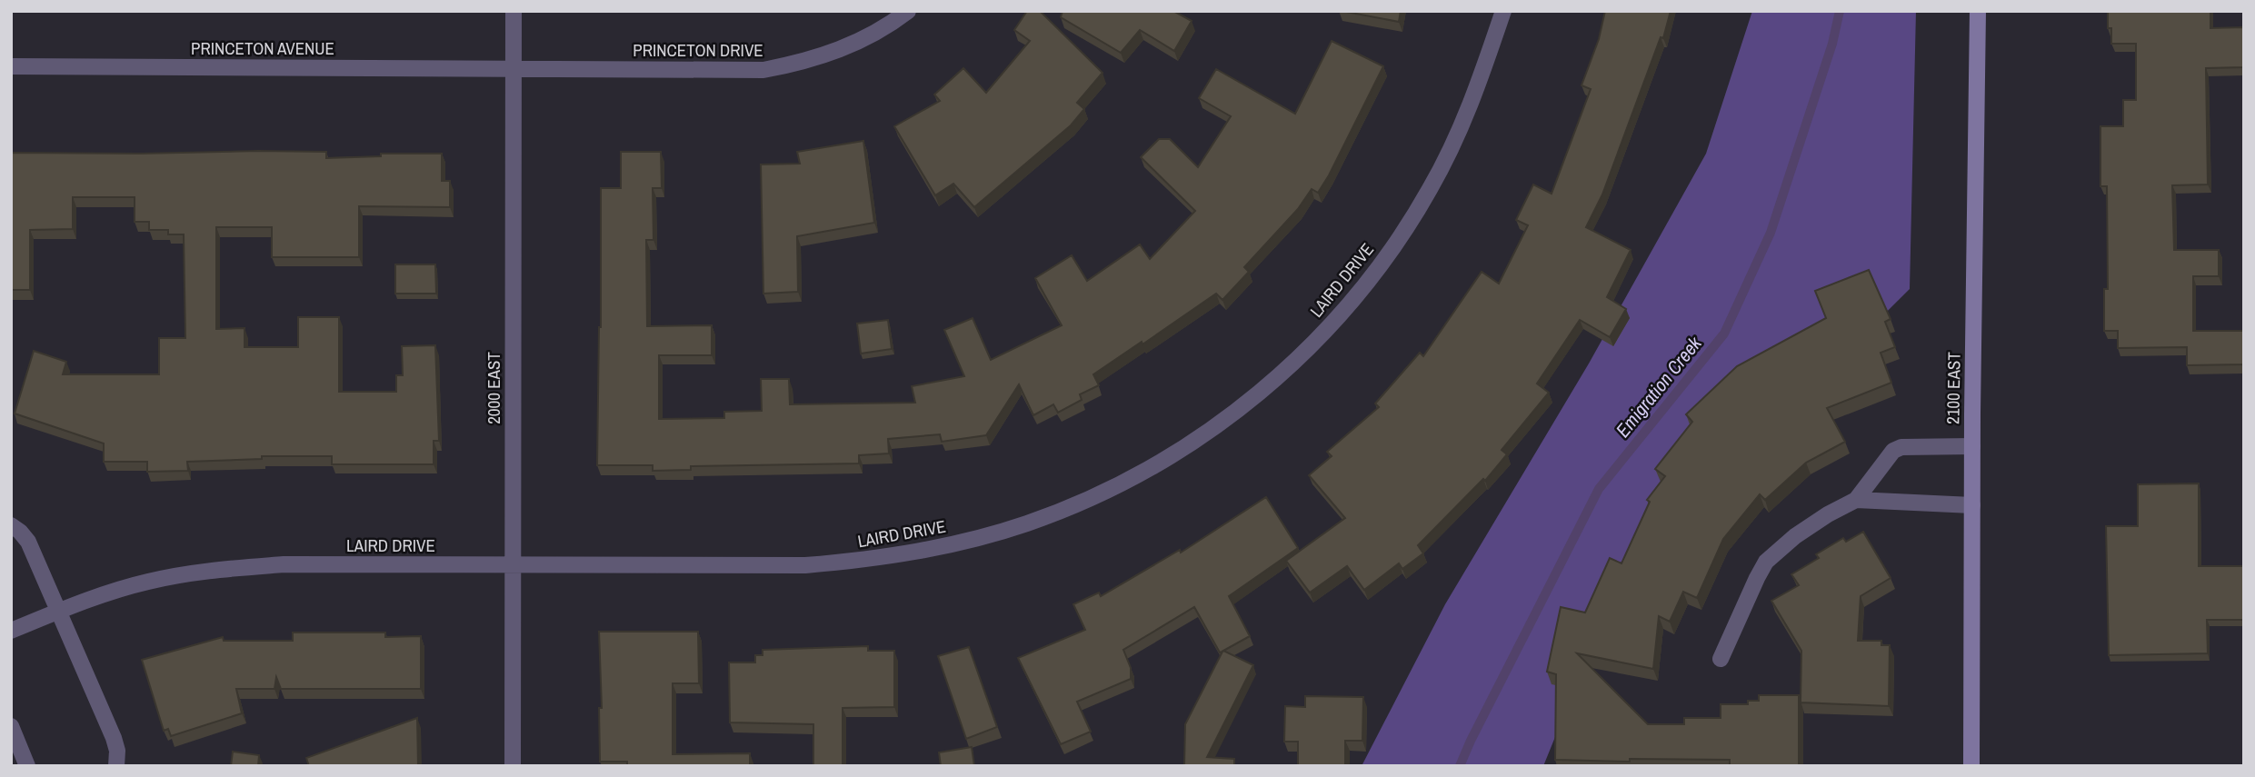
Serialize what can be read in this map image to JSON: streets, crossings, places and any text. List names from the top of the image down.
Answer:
{
  "streets": {
    "street": [
      "PRINCETON AVENUE",
      "PRINCETON DRIVE",
      "LAIRD DRIVE",
      "2000 EAST",
      "2100 EAST"
    ]
  },
  "crossings": [
    ["PRINCETON AVENUE", "PRINCETON DRIVE"],
    ["PRINCETON AVENUE", "2000 EAST"],
    ["PRINCETON DRIVE", "2000 EAST"],
    ["LAIRD DRIVE", "2000 EAST"]
  ],
  "water": ["Emigration Creek"]
}
